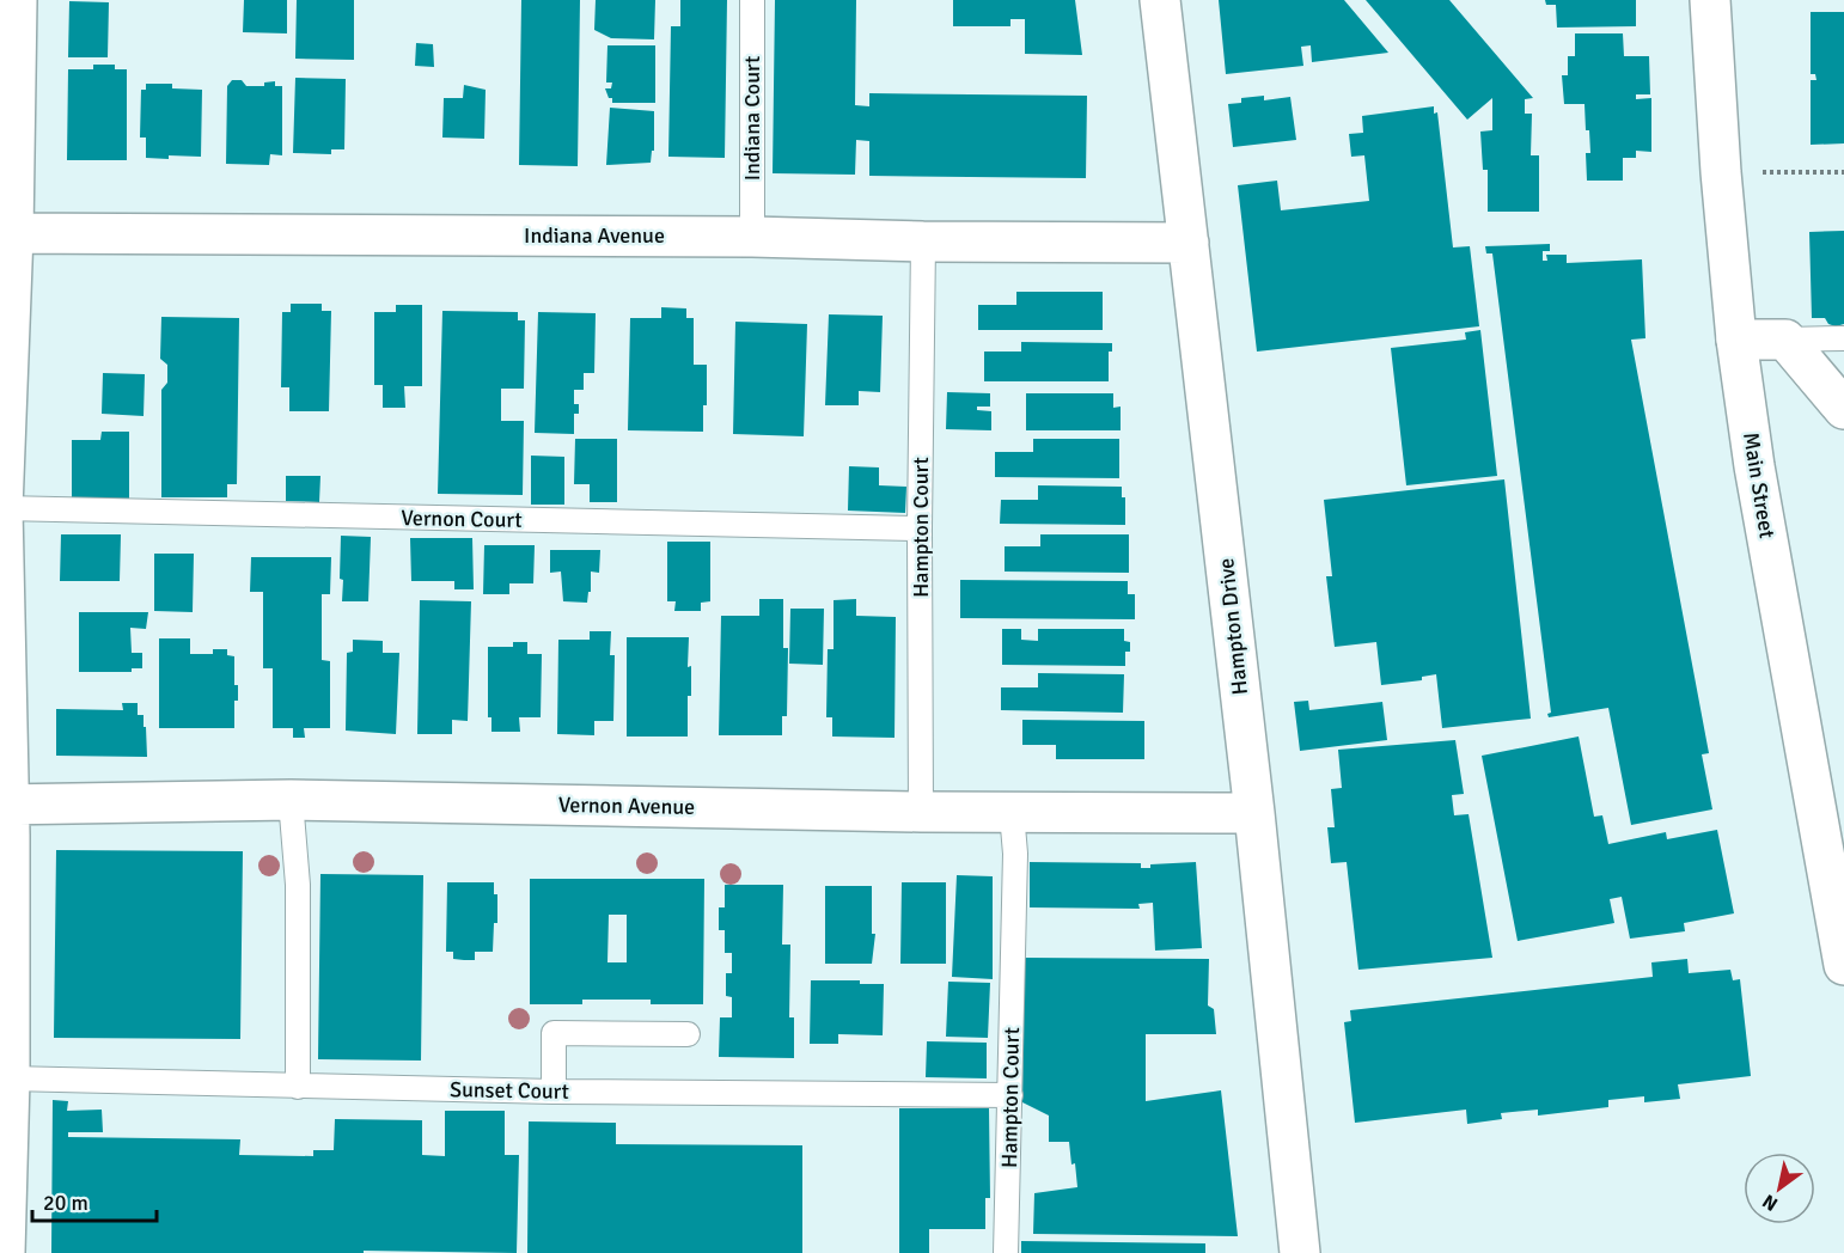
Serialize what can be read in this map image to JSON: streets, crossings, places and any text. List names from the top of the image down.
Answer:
{
  "streets": {
    "street": [
      "Indiana Avenue",
      "Main Street",
      "Hampton Drive",
      "Vernon Avenue"
    ],
    "lane": [
      "Indiana Court",
      "Vernon Court",
      "Hampton Court",
      "Sunset Court"
    ]
  },
  "crossings": [
    ["Indiana Court", "Indiana Avenue"],
    ["Indiana Avenue", "Hampton Court"],
    ["Indiana Avenue", "Hampton Drive"],
    ["Vernon Court", "Hampton Court"],
    ["Hampton Court", "Vernon Avenue"],
    ["Hampton Court", "Sunset Court"],
    ["Hampton Drive", "Vernon Avenue"]
  ],
  "scale_bar": "20 m",
  "north": "bottom left"
}
